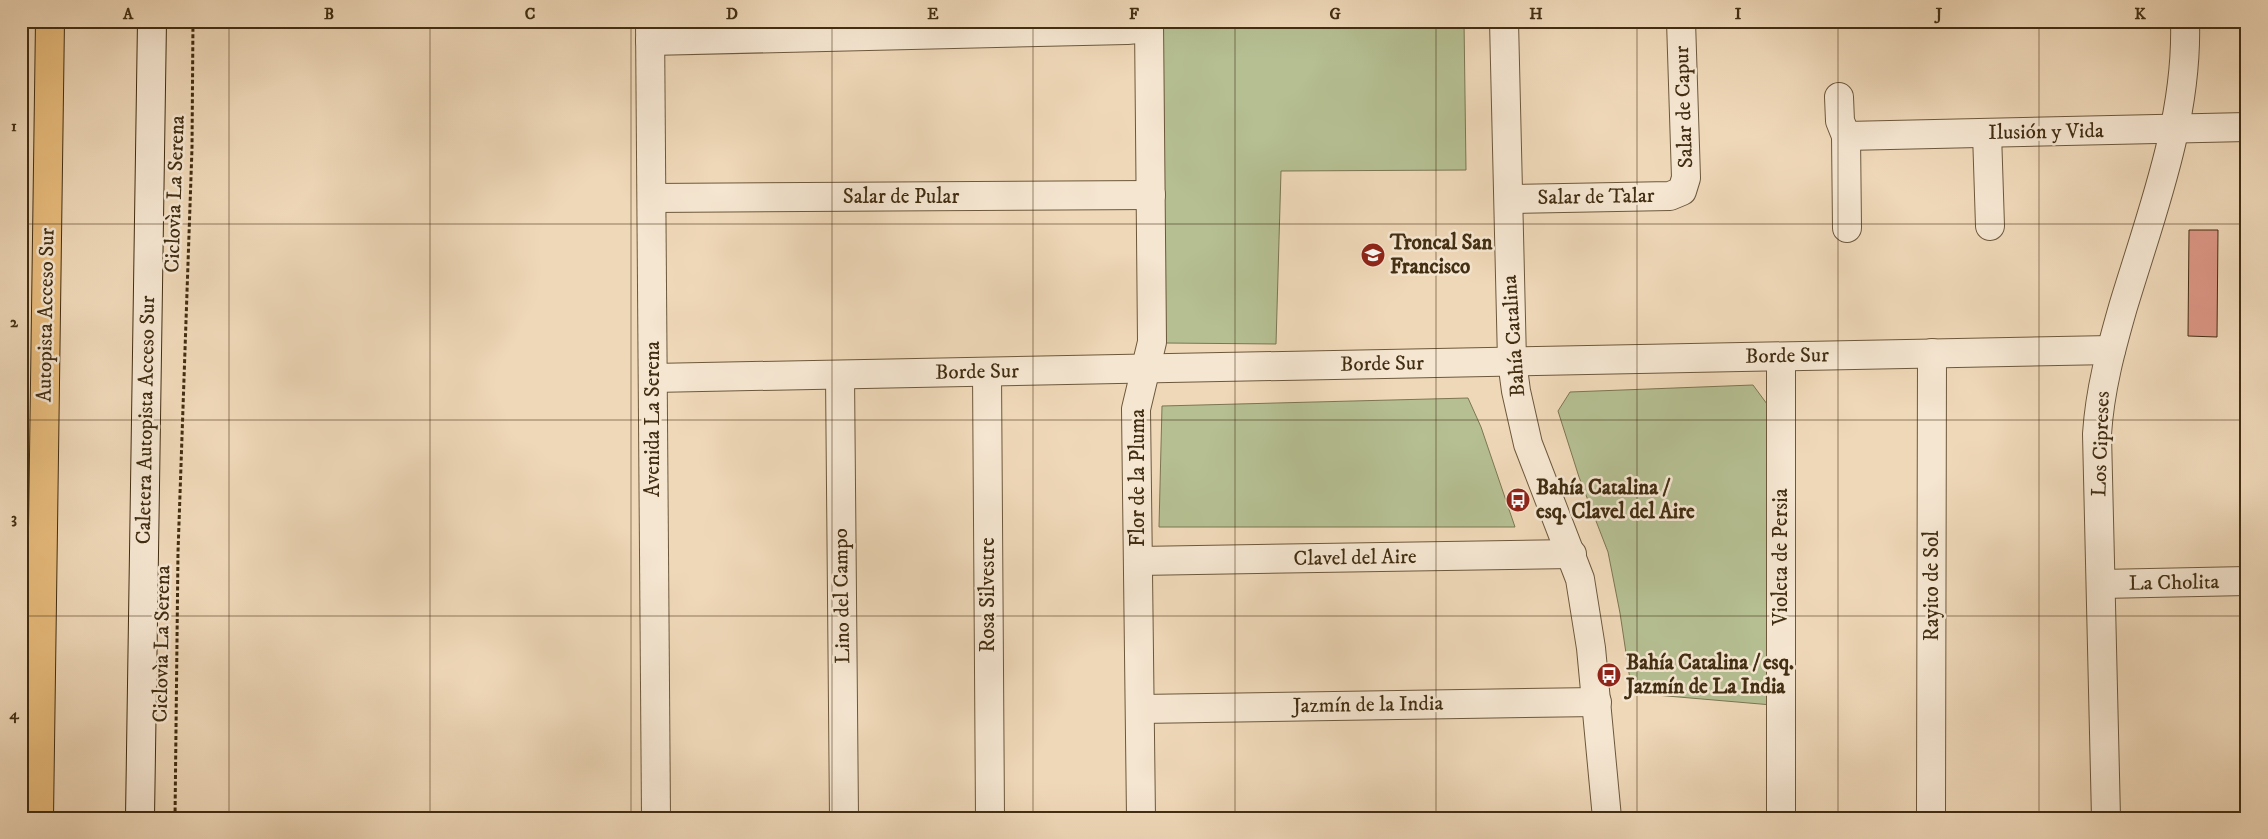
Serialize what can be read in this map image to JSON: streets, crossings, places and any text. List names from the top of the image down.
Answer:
{
  "streets": {
    "highway": ["Autopista Acceso Sur"],
    "street": [
      "Salar de Capur",
      "Ilusión y Vida",
      "Salar de Pular",
      "Salar de Talar",
      "Bahía Catalina",
      "Borde Sur",
      "Avenida La Serena",
      "Caletera Autopista Acceso Sur",
      "Los Cipreses",
      "Flor de la Pluma",
      "Violeta de Persia",
      "Clavel del Aire",
      "La Cholita",
      "Rayito de Sol",
      "Rosa Silvestre",
      "Lino del Campo",
      "Jazmín de la India"
    ],
    "path": ["Ciclovìa La Serena"]
  },
  "crossings": [
    ["Salar de Capur", "Salar de Talar"],
    ["Ilusión y Vida", "Los Cipreses"],
    ["Salar de Pular", "Avenida La Serena"],
    ["Salar de Pular", "Flor de la Pluma"],
    ["Salar de Talar", "Bahía Catalina"],
    ["Bahía Catalina", "Borde Sur"],
    ["Bahía Catalina", "Clavel del Aire"],
    ["Bahía Catalina", "Jazmín de la India"],
    ["Borde Sur", "Avenida La Serena"],
    ["Borde Sur", "Los Cipreses"],
    ["Borde Sur", "Flor de la Pluma"],
    ["Borde Sur", "Violeta de Persia"],
    ["Borde Sur", "Rayito de Sol"],
    ["Borde Sur", "Rosa Silvestre"],
    ["Borde Sur", "Lino del Campo"],
    ["Los Cipreses", "La Cholita"],
    ["Flor de la Pluma", "Clavel del Aire"],
    ["Flor de la Pluma", "Jazmín de la India"]
  ],
  "places": {
    "school or university": ["Troncal San Francisco"],
    "bus stop": ["Bahía Catalina / esq. Clavel del Aire", "Bahía Catalina / esq. Jazmín de La India"]
  },
  "grid": {
    "columns": [
      "A",
      "B",
      "C",
      "D",
      "E",
      "F",
      "G",
      "H",
      "I",
      "J",
      "K"
    ],
    "rows": [
      "1",
      "2",
      "3",
      "4"
    ]
  }
}
